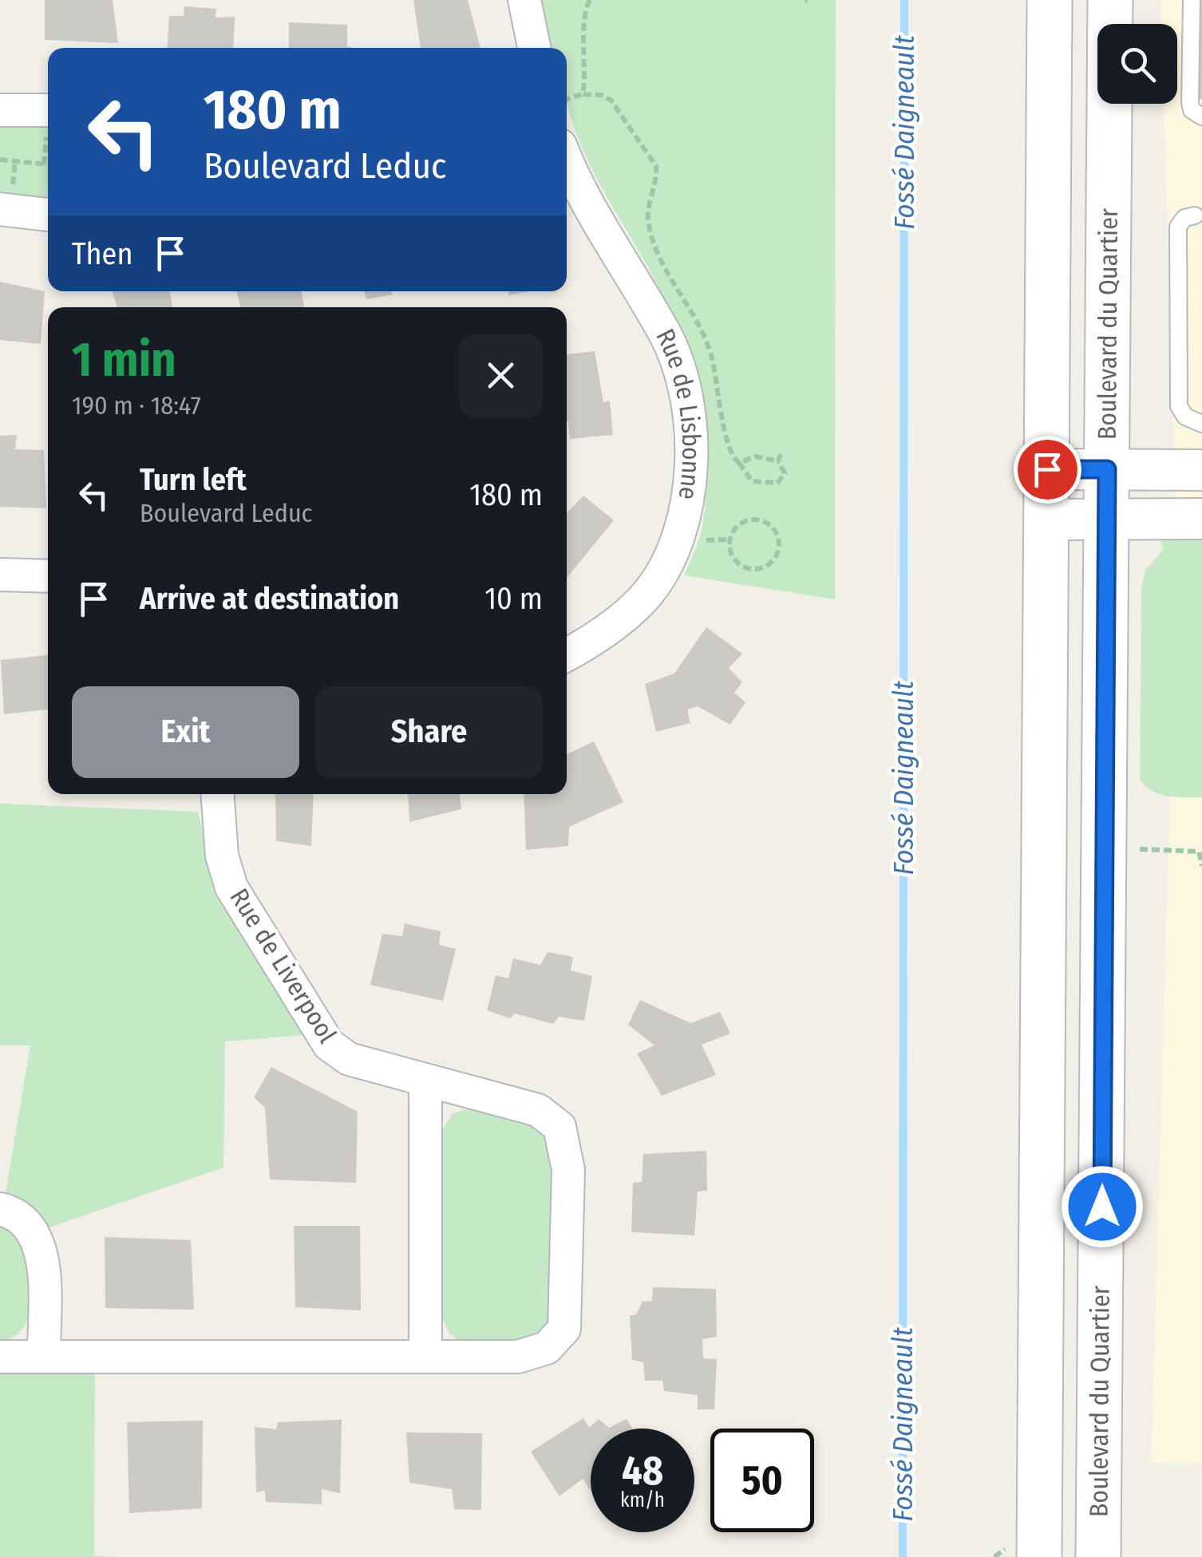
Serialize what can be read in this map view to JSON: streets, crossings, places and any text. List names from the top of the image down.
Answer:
{
  "streets": {
    "main road": ["Boulevard du Quartier"],
    "street": ["Rue de Lisbonne", "Rue de Liverpool"]
  },
  "water": ["Fossé Daigneault"],
  "page": {
    "turn": ["180 m", "Boulevard Leduc"],
    "then": "Then",
    "heading": ["1 min", "190 m · 18:47"],
    "list": [
      {
        "name": "Turn left",
        "note": "Boulevard Leduc",
        "value": "180 m"
      },
      {
        "name": "Arrive at destination",
        "value": "10 m"
      }
    ],
    "buttons": ["Exit", "Share"],
    "speed": "48 km/h",
    "limit": "50"
  }
}
